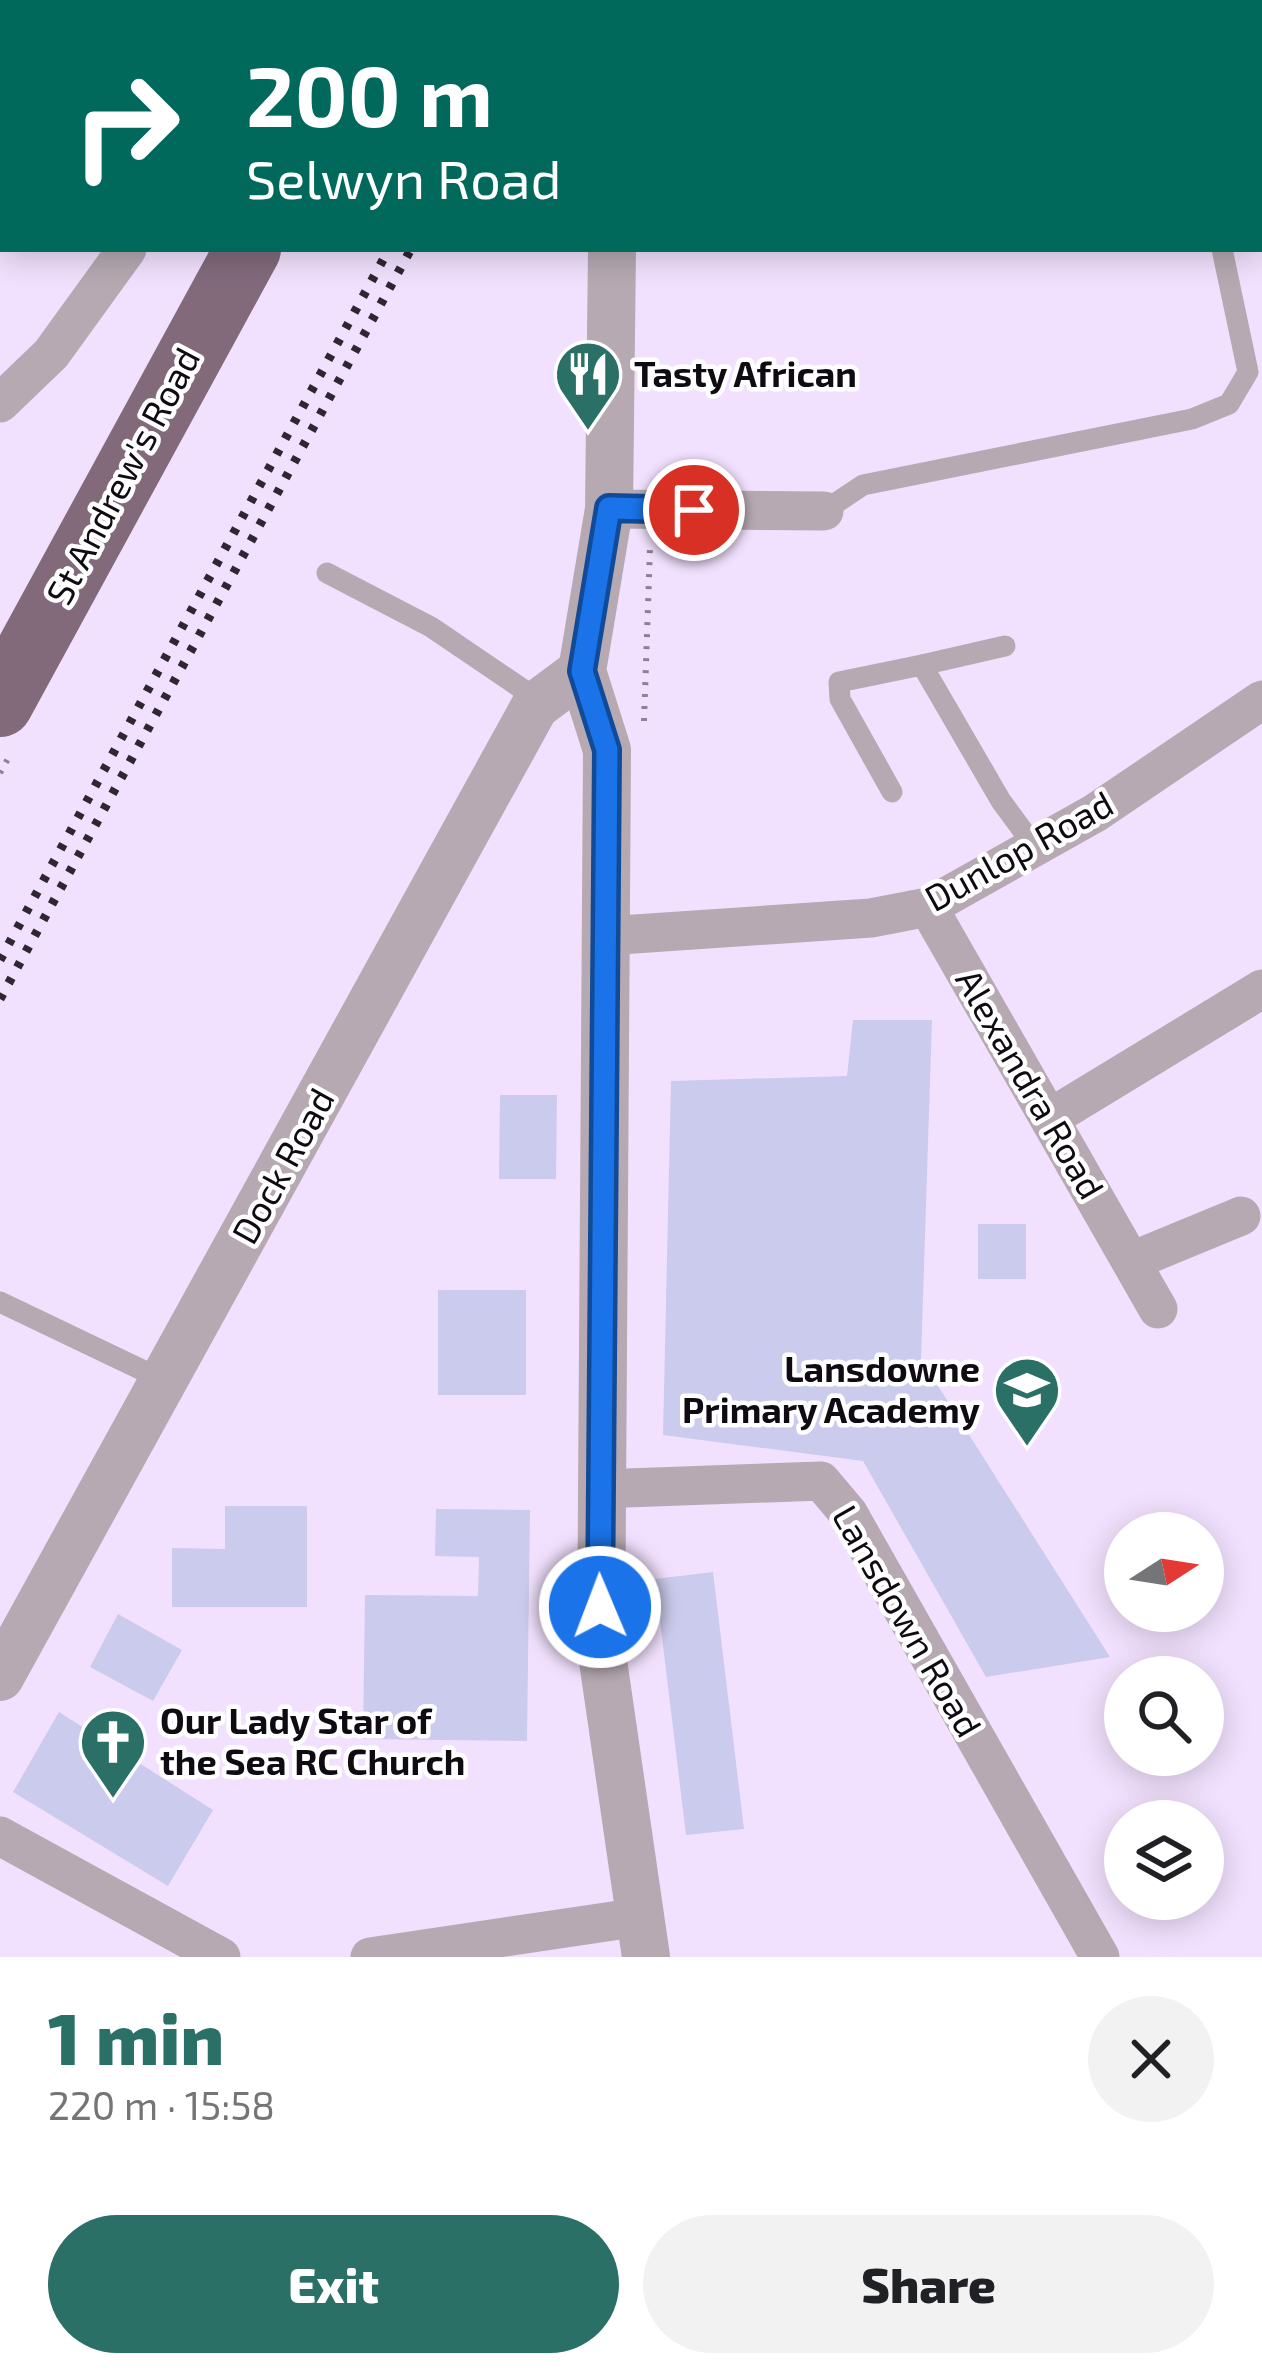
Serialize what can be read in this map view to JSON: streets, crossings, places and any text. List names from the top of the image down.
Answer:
{
  "streets": {
    "highway": ["St Andrew's Road"],
    "street": [
      "Dunlop Road",
      "Alexandra Road",
      "Dock Road",
      "Lansdown Road"
    ]
  },
  "crossings": [
    ["Dunlop Road", "Alexandra Road"]
  ],
  "places": {
    "restaurant": ["Tasty African"],
    "school or university": ["Lansdowne Primary Academy"],
    "church": ["Our Lady Star of the Sea RC Church"]
  },
  "north": "right",
  "page": {
    "turn": ["200 m", "Selwyn Road"],
    "heading": ["1 min", "220 m · 15:58"],
    "buttons": ["Exit", "Share"]
  }
}
